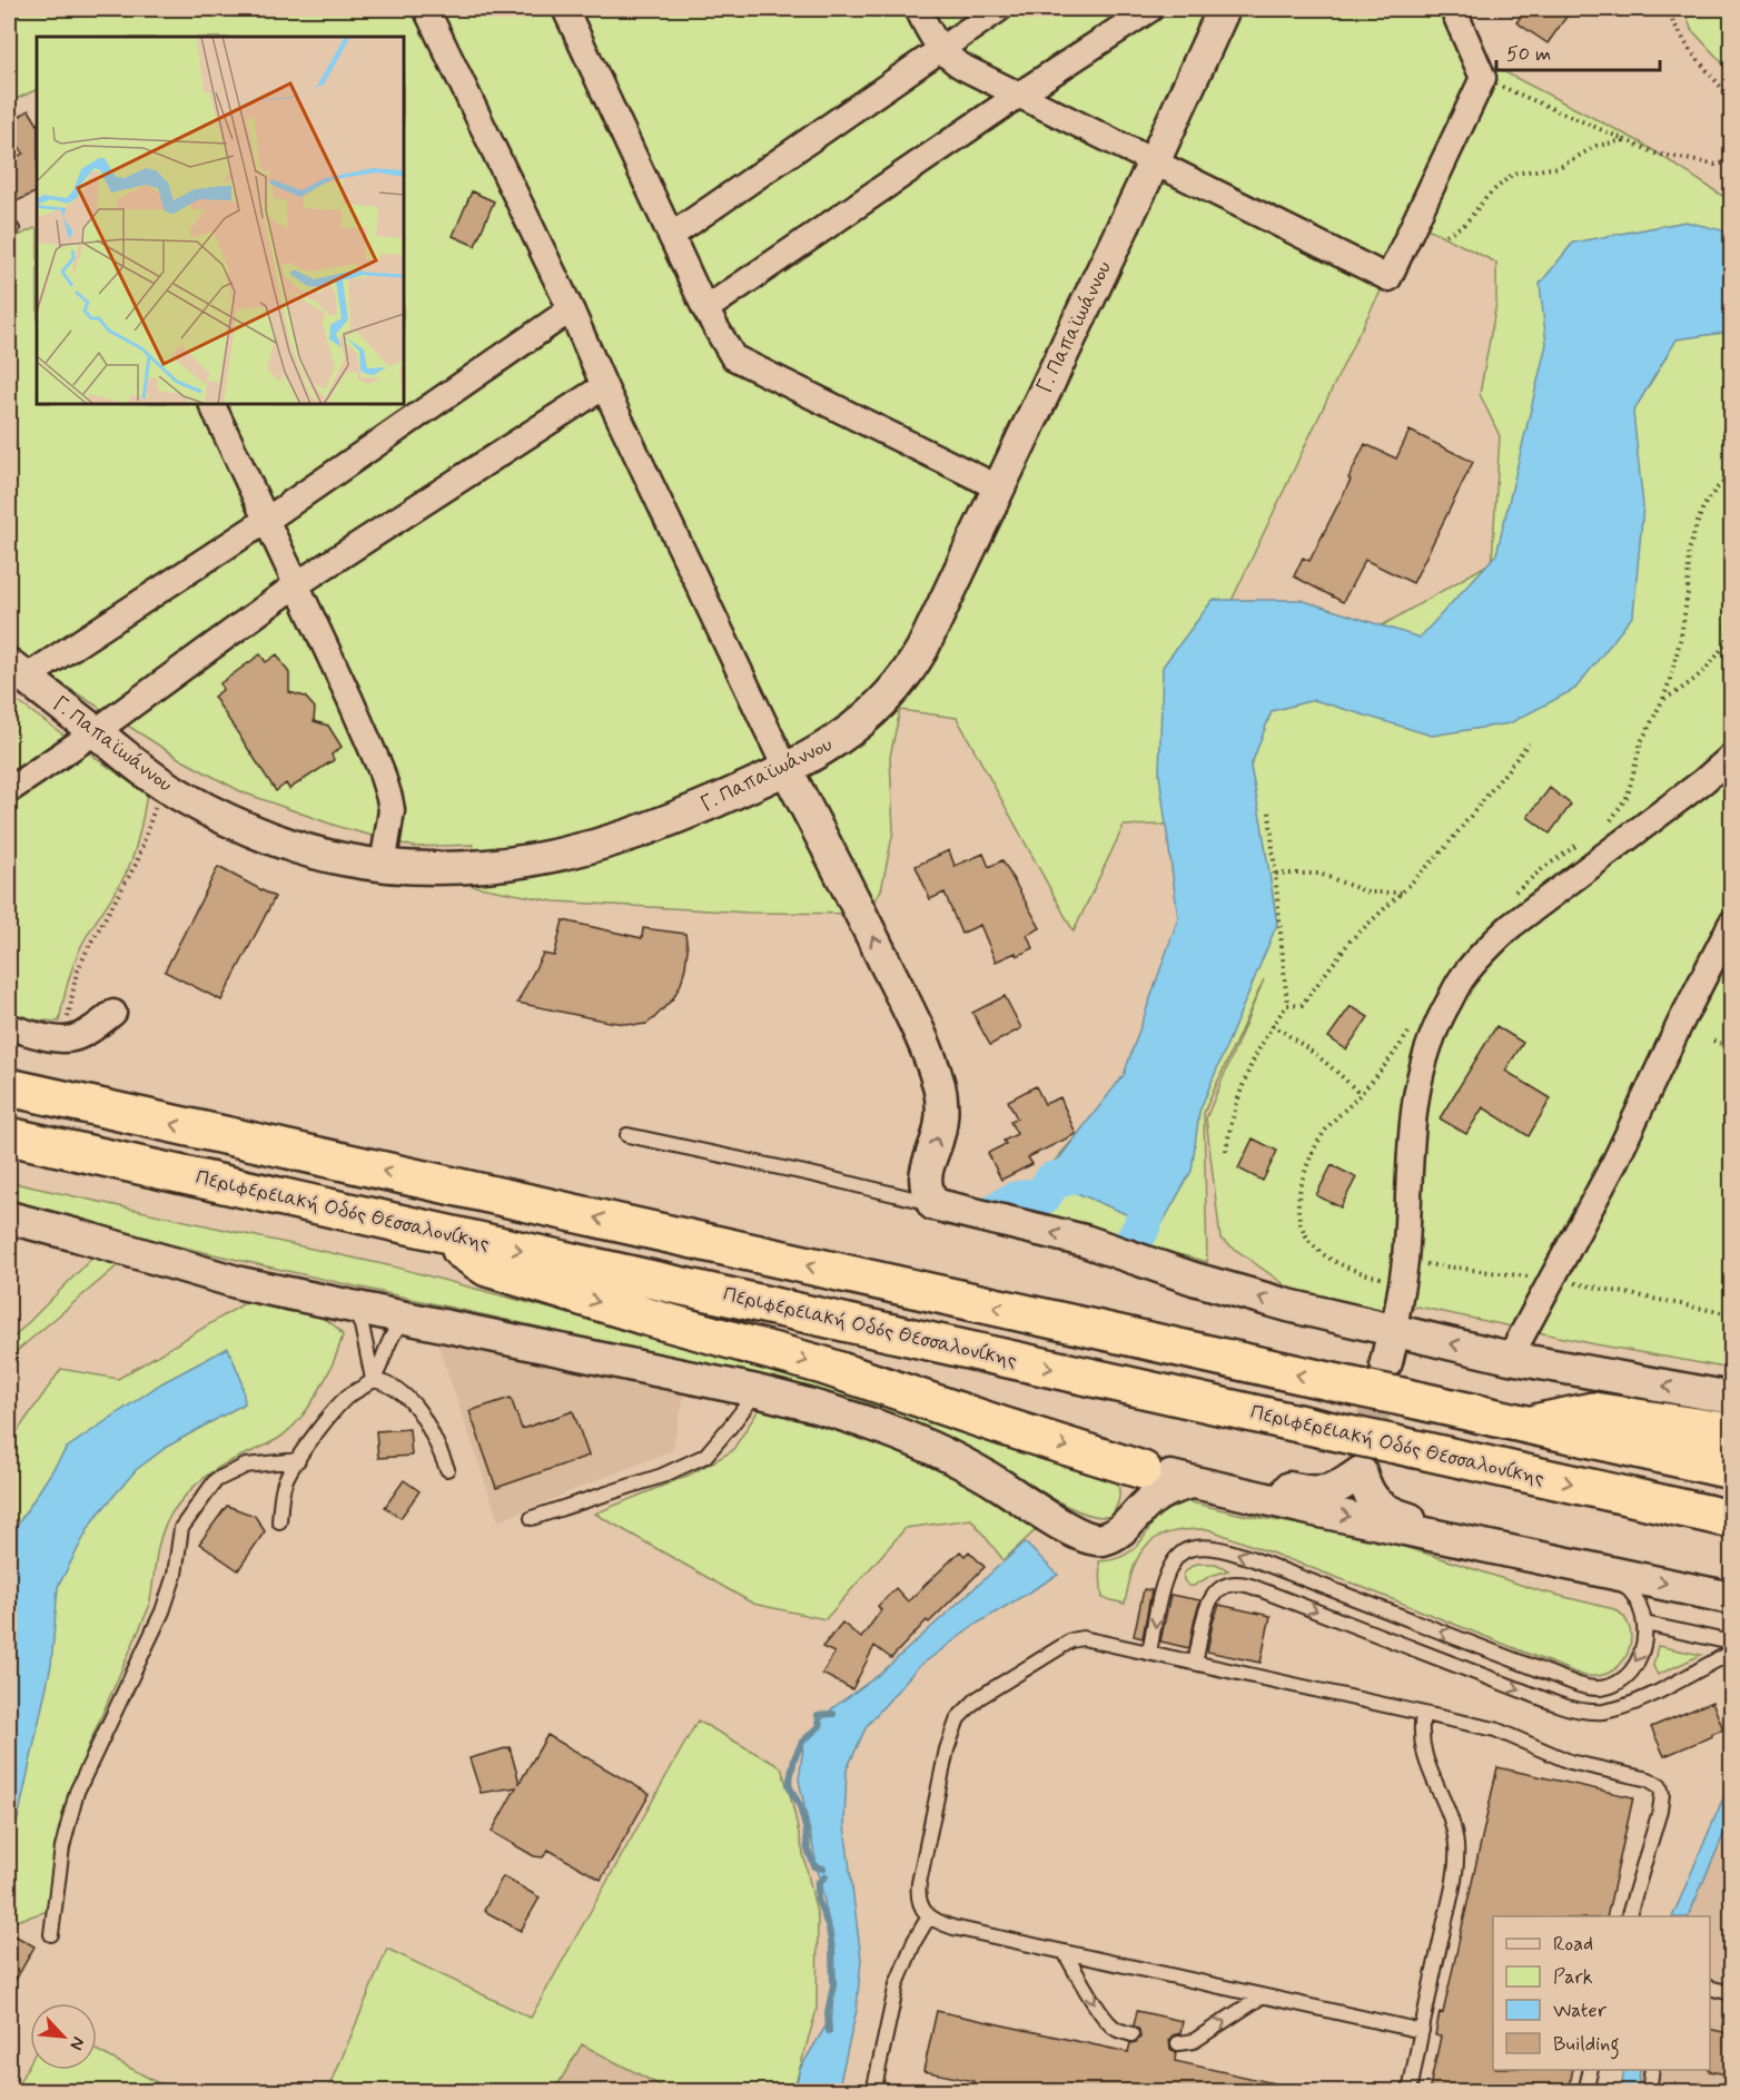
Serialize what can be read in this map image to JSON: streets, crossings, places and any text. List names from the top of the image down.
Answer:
{
  "streets": {
    "highway": ["Περιφερειακή Οδός Θεσσαλονίκης"],
    "street": ["Γ. Παπαϊωάννου"]
  },
  "legend": [
    "Road",
    "Park",
    "Water",
    "Building"
  ],
  "scale_bar": "50 m",
  "north": "bottom right"
}
